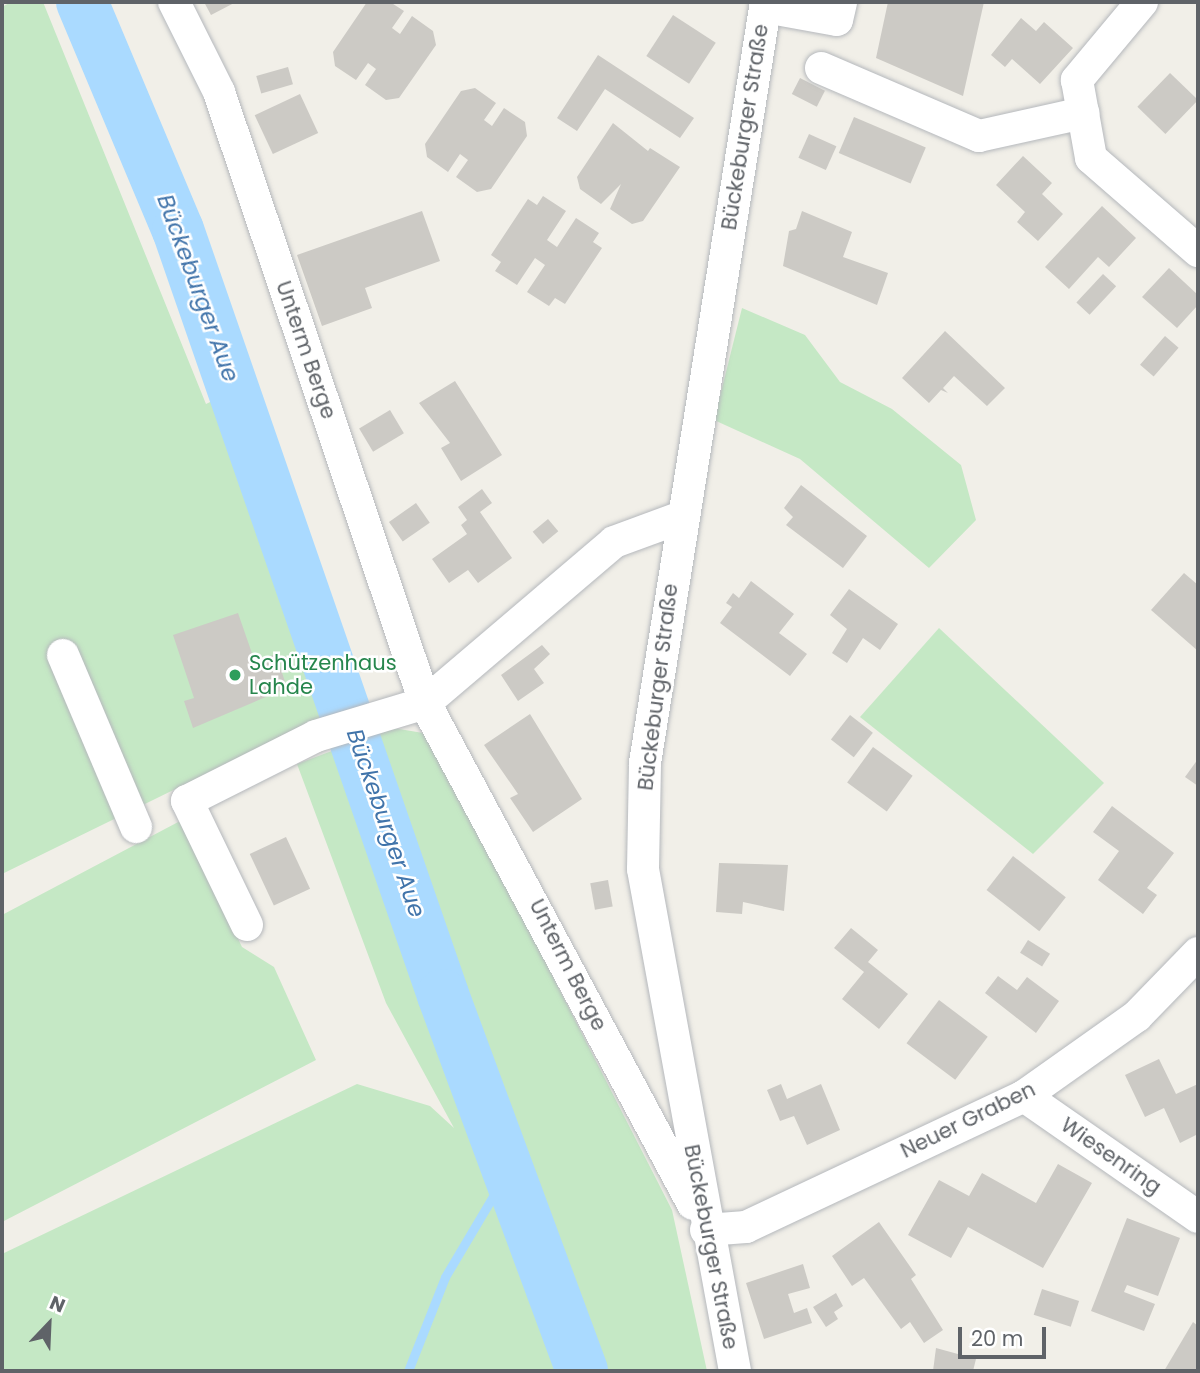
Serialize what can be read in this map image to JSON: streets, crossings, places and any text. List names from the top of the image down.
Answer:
{
  "streets": {
    "street": [
      "Bückeburger Straße",
      "Unterm Berge",
      "Neuer Graben",
      "Wiesenring"
    ]
  },
  "crossings": [
    ["Bückeburger Straße", "Unterm Berge"],
    ["Bückeburger Straße", "Neuer Graben"],
    ["Unterm Berge", "Neuer Graben"],
    ["Neuer Graben", "Wiesenring"]
  ],
  "water": ["Bückeburger Aue"],
  "places": ["Schützenhaus Lahde"],
  "scale_bar": "20 m",
  "north": "top right"
}
